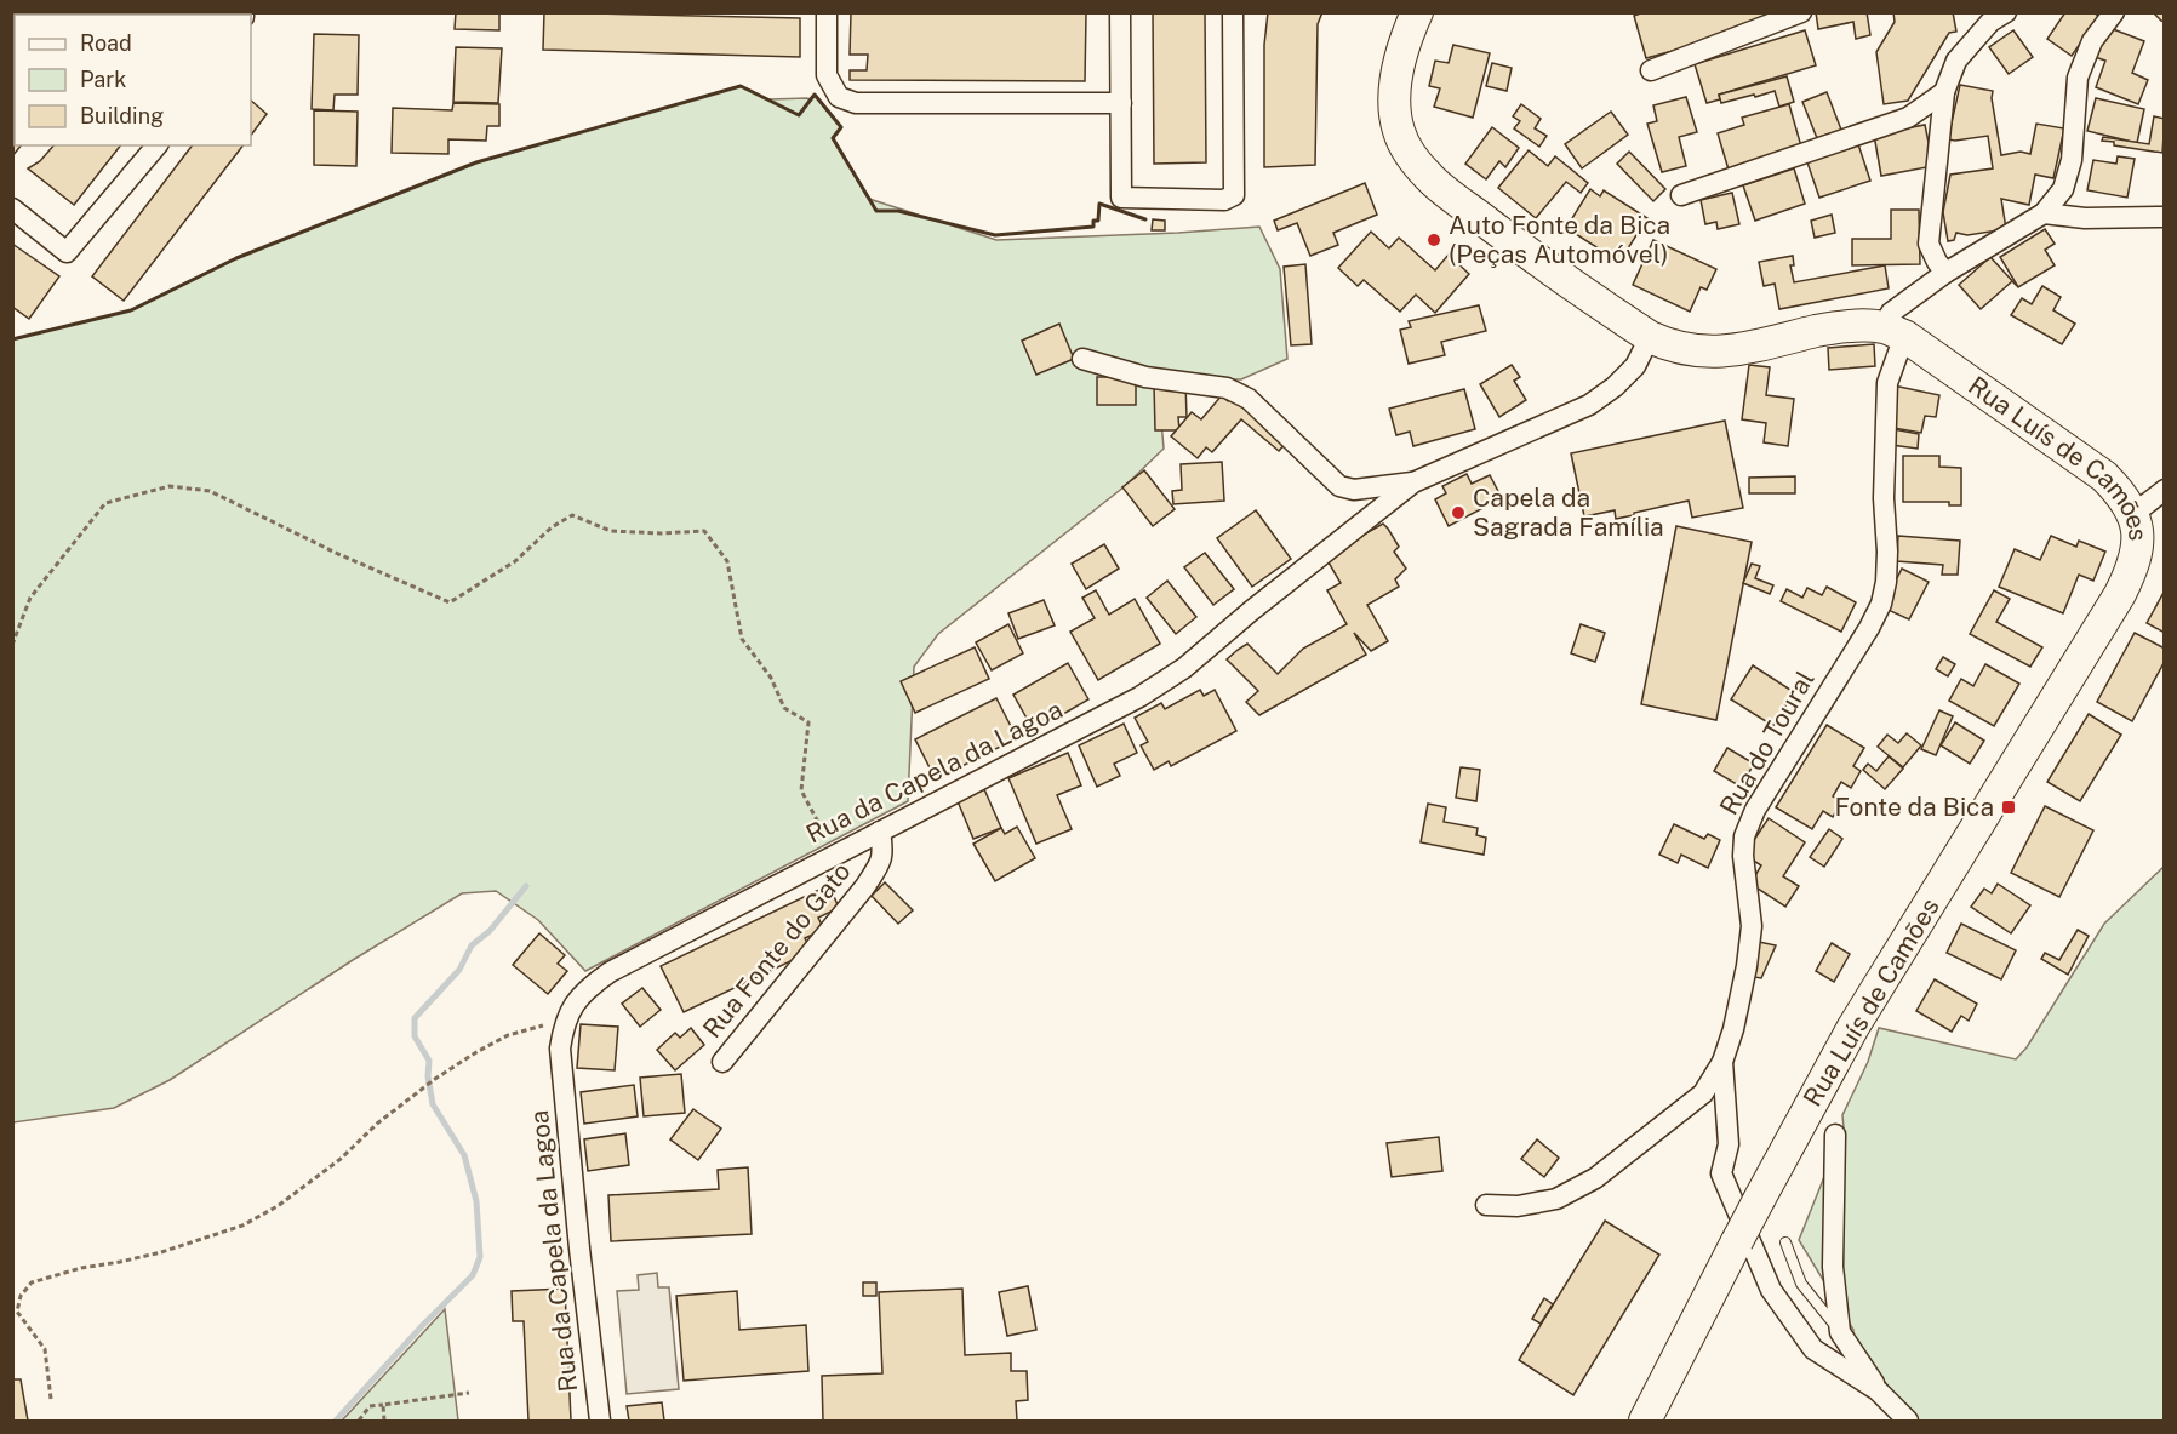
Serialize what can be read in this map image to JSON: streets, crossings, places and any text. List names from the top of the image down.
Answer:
{
  "streets": {
    "main road": ["Rua Luís de Camões"],
    "street": ["Rua do Toural", "Rua da Capela da Lagoa", "Rua Fonte do Gato"]
  },
  "crossings": [
    ["Rua Luís de Camões", "Rua do Toural"],
    ["Rua da Capela da Lagoa", "Rua Fonte do Gato"]
  ],
  "places": {
    "other": ["Auto Fonte da Bica (Peças Automóvel)", "Capela da Sagrada Família"],
    "transit": ["Fonte da Bica"]
  },
  "legend": ["Road", "Park", "Building"]
}
